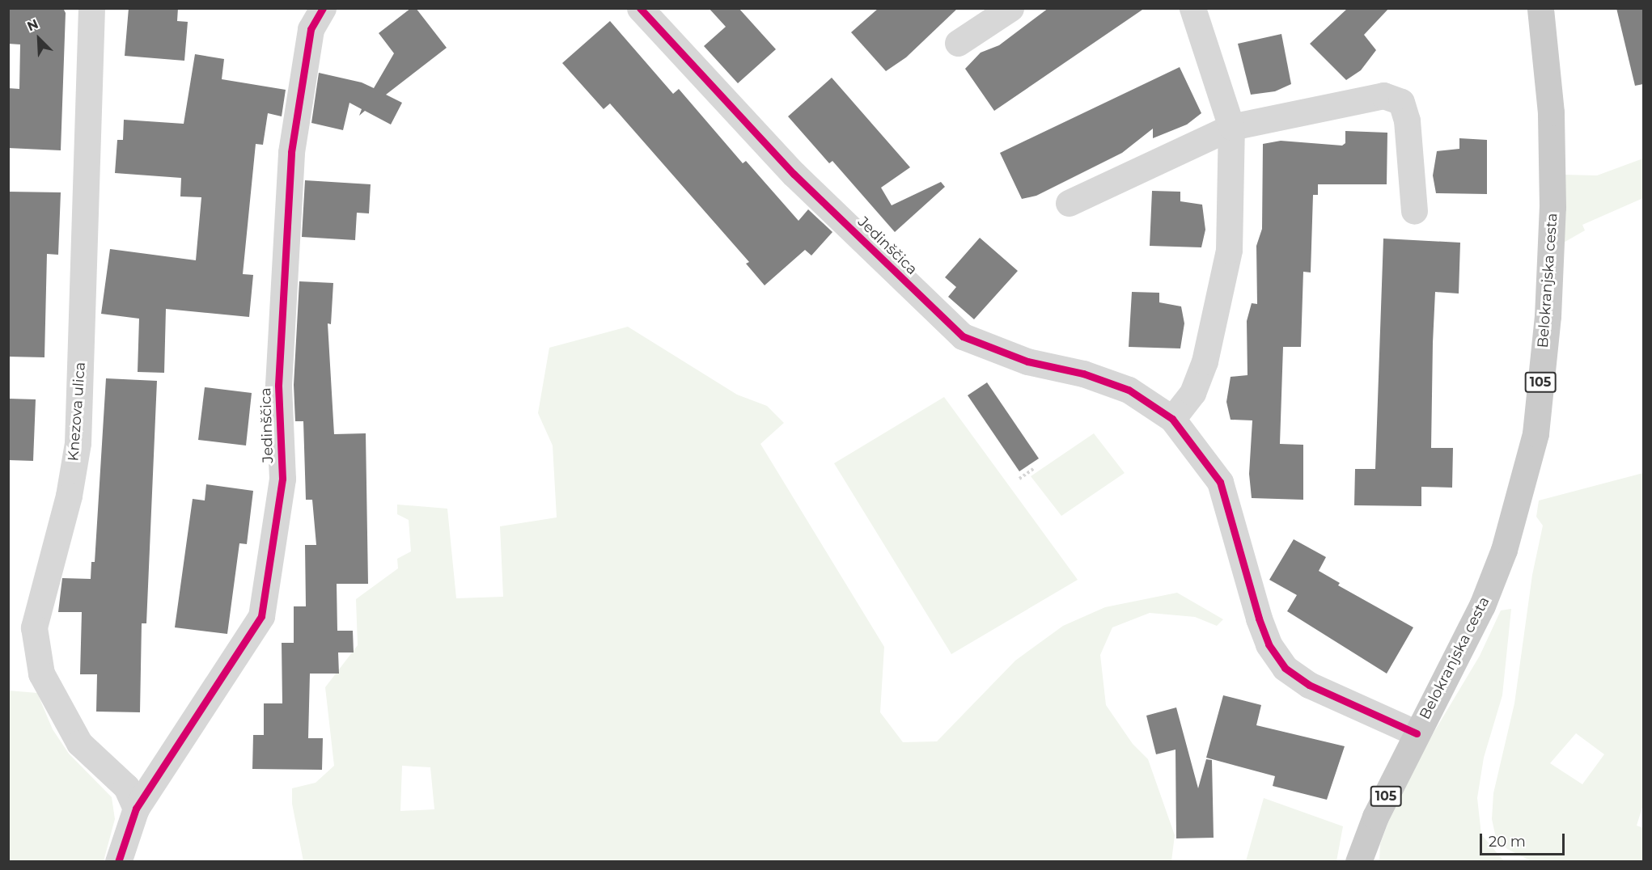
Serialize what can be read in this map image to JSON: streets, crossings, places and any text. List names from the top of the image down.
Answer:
{
  "streets": {
    "main road": ["Belokranjska cesta", "105"],
    "street": ["Jedinščica", "Knezova ulica"]
  },
  "crossings": [
    ["Jedinščica", "Belokranjska cesta"],
    ["Jedinščica", "105"],
    ["Jedinščica", "Knezova ulica"],
    ["Belokranjska cesta", "105"]
  ],
  "scale_bar": "20 m",
  "north": "top left"
}
